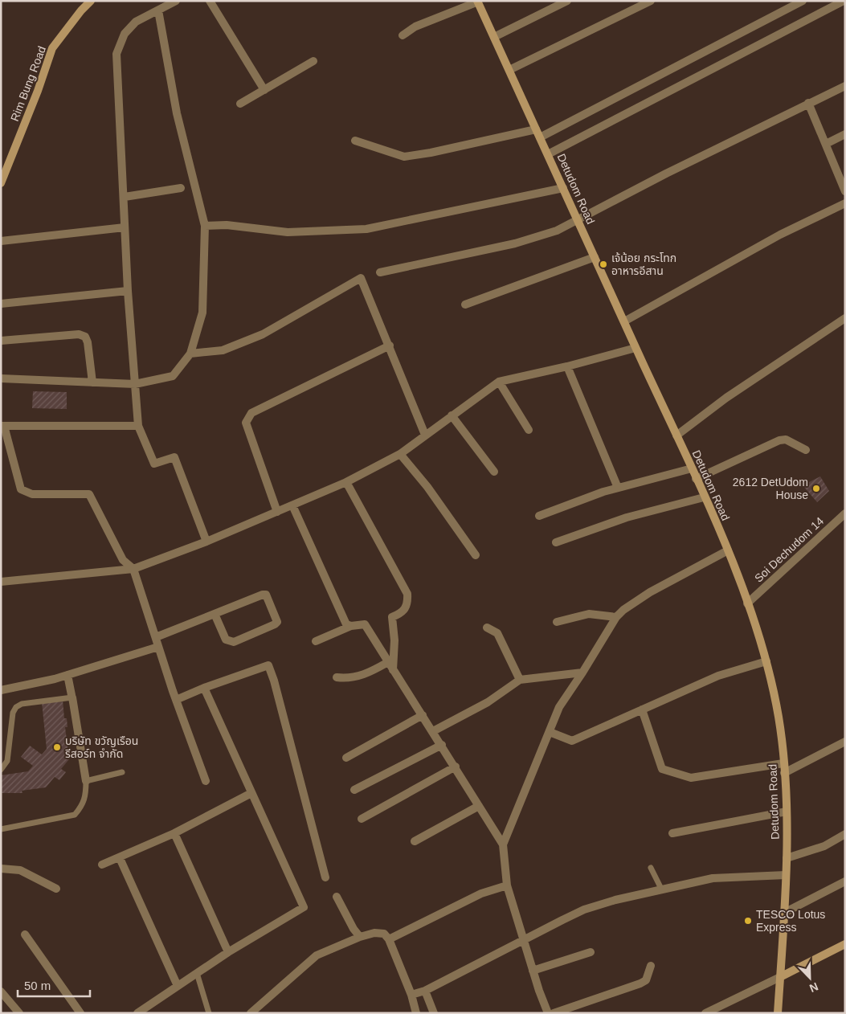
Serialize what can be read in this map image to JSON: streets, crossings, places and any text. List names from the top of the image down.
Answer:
{
  "streets": {
    "main road": ["Rim Bung Road", "Detudom Road"],
    "street": ["Soi Dechudom 14"]
  },
  "crossings": [
    ["Detudom Road", "Soi Dechudom 14"]
  ],
  "places": [
    "เจ้น้อย กระโทก อาหารอีสาน",
    "2612 DetUdom House",
    "บริษัท ขวัญเรือน รีสอร์ท จำกัด",
    "TESCO Lotus Express"
  ],
  "scale_bar": "50 m",
  "north": "bottom right"
}
